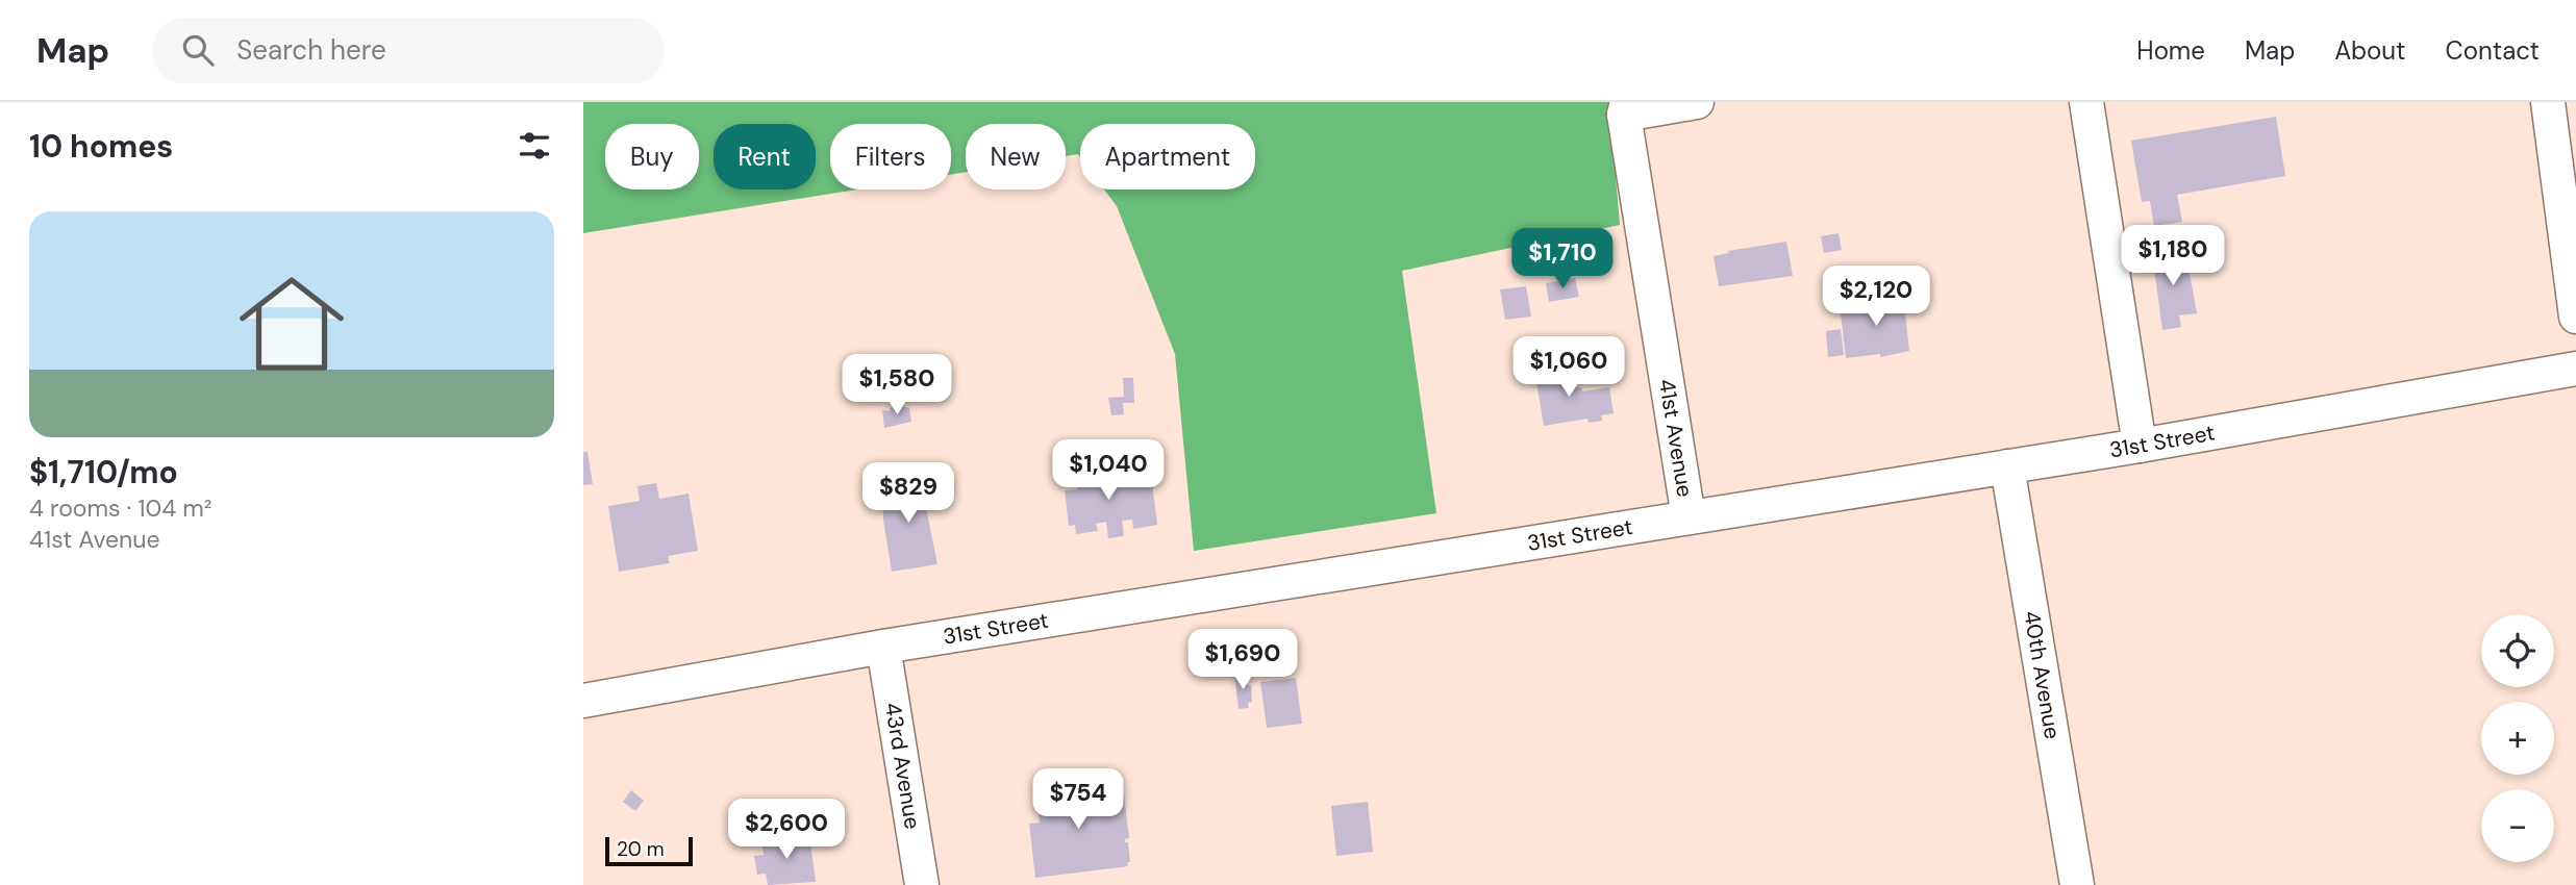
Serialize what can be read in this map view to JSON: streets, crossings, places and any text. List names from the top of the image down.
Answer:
{
  "streets": {
    "street": [
      "41st Avenue",
      "31st Street",
      "40th Avenue",
      "43rd Avenue"
    ]
  },
  "crossings": [
    ["41st Avenue", "31st Street"],
    ["31st Street", "40th Avenue"],
    ["31st Street", "43rd Avenue"]
  ],
  "scale_bar": "20 m",
  "page": {
    "header": "Map",
    "search": "Search here",
    "nav": [
      "Home",
      "Map",
      "About",
      "Contact"
    ],
    "heading": "10 homes",
    "chip": [
      "Buy",
      "Rent",
      "Filters",
      "New",
      "Apartment"
    ],
    "list": [
      {
        "name": "$1,710/mo",
        "note": "4 rooms · 104 m² · 41st Avenue"
      }
    ],
    "price": [
      "$1,180",
      "$1,710",
      "$2,120",
      "$1,060",
      "$1,580",
      "$1,040",
      "$829",
      "$1,690",
      "$754",
      "$2,600"
    ],
    "map_buttons": ["+", "−"],
    "scale": "20 m"
  }
}
